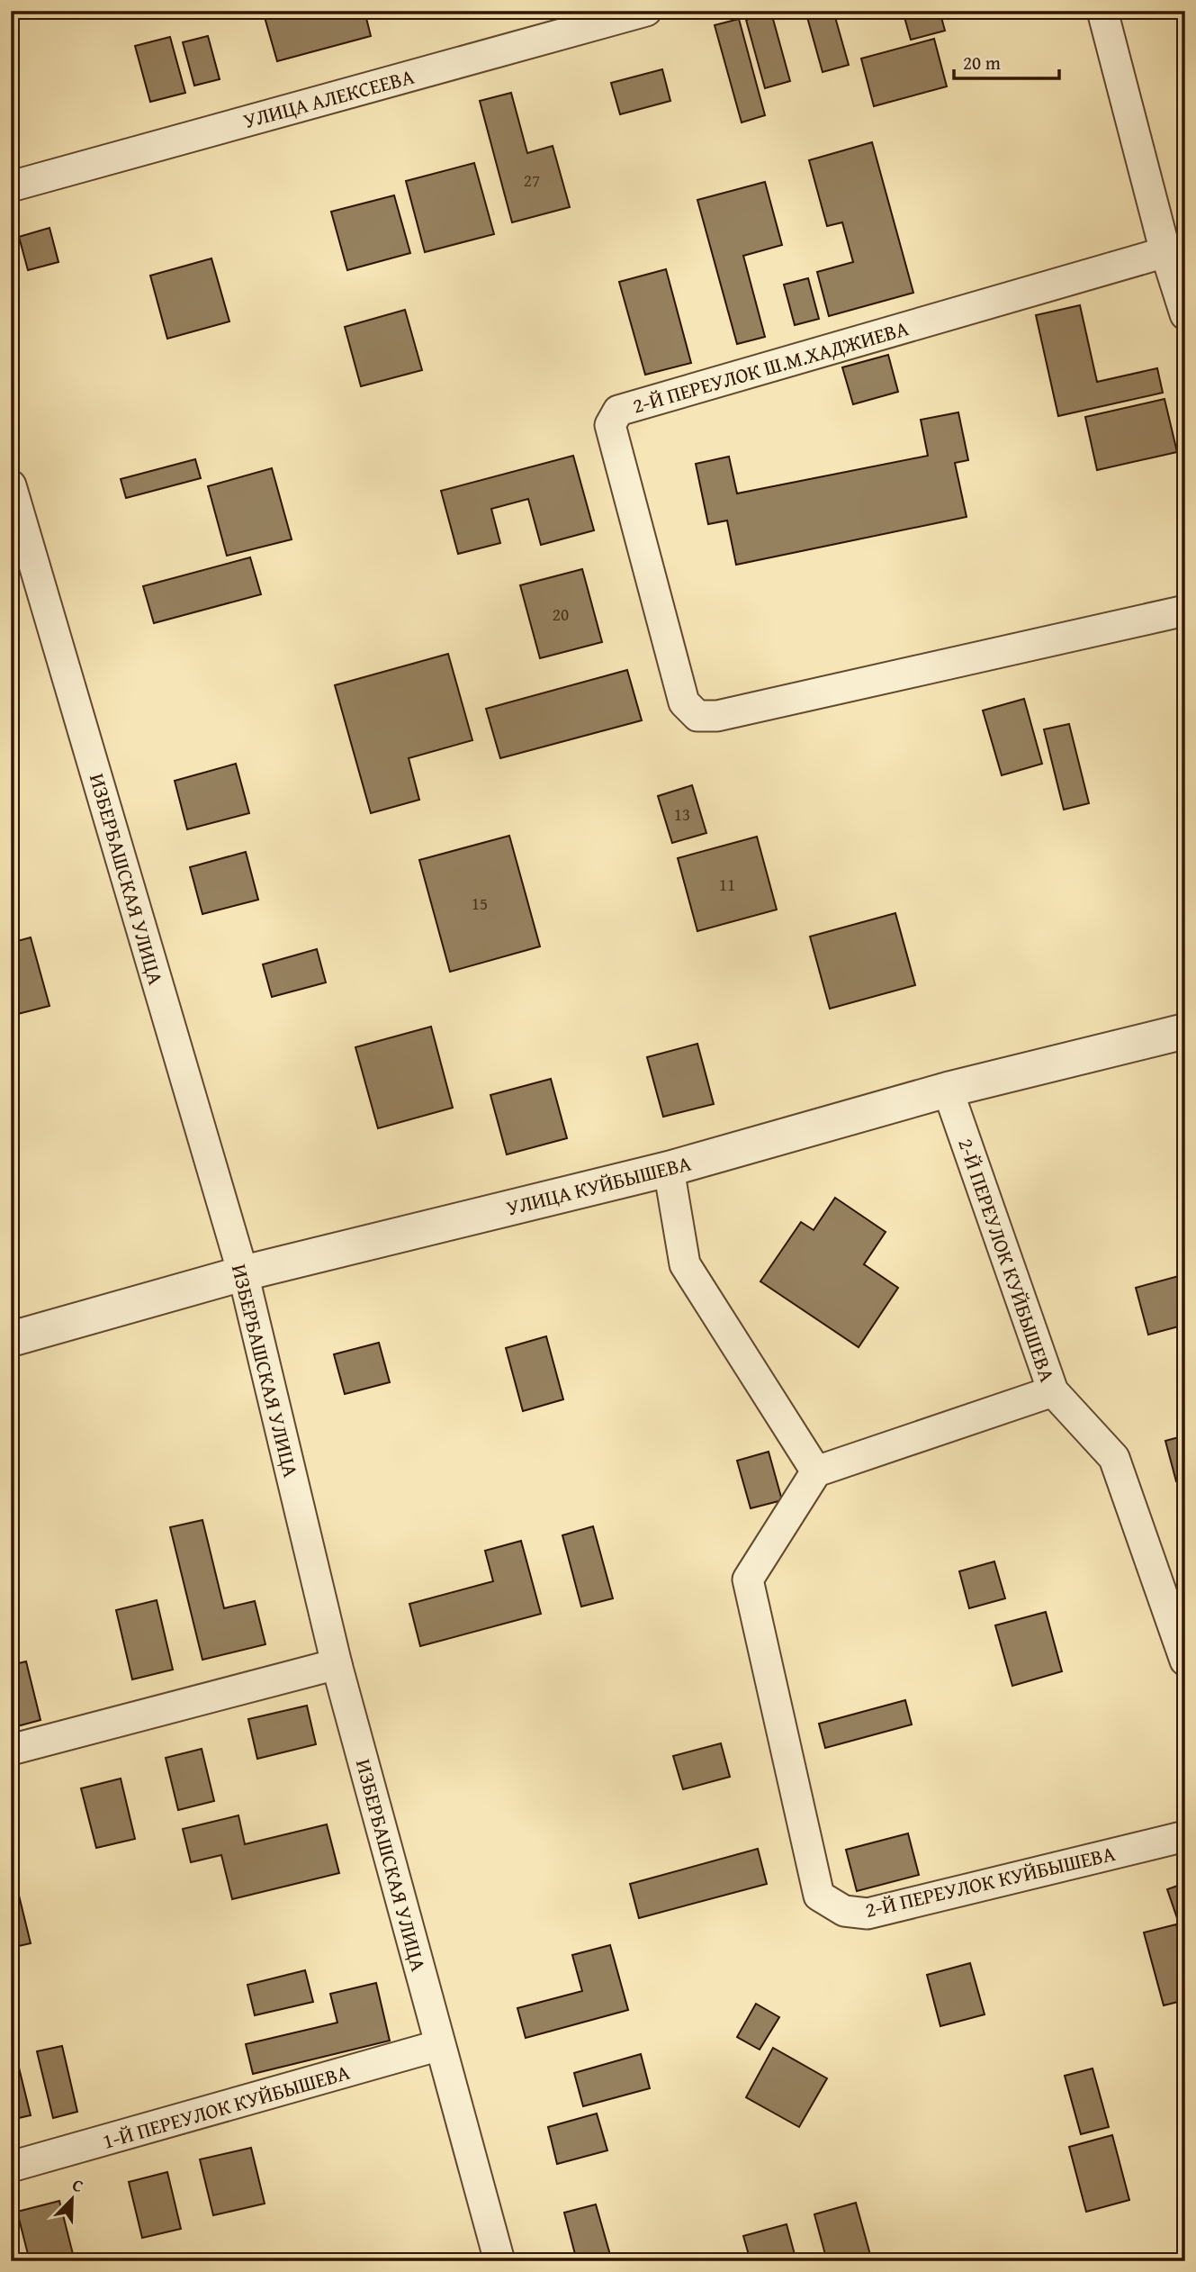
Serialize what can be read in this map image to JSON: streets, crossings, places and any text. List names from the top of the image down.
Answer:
{
  "streets": {
    "street": [
      "УЛИЦА АЛЕКСЕЕВА",
      "2-Й ПЕРЕУЛОК Ш.М.ХАДЖИЕВА",
      "ИЗБЕРБАШСКАЯ УЛИЦА",
      "УЛИЦА КУЙБЫШЕВА",
      "2-Й ПЕРЕУЛОК КУЙБЫШЕВА",
      "1-Й ПЕРЕУЛОК КУЙБЫШЕВА"
    ]
  },
  "crossings": [
    ["ИЗБЕРБАШСКАЯ УЛИЦА", "УЛИЦА КУЙБЫШЕВА"],
    ["ИЗБЕРБАШСКАЯ УЛИЦА", "1-Й ПЕРЕУЛОК КУЙБЫШЕВА"],
    ["УЛИЦА КУЙБЫШЕВА", "2-Й ПЕРЕУЛОК КУЙБЫШЕВА"]
  ],
  "house_numbers": [
    "27",
    "20",
    "13",
    "11",
    "15"
  ],
  "scale_bar": "20 m",
  "north": "top right"
}
